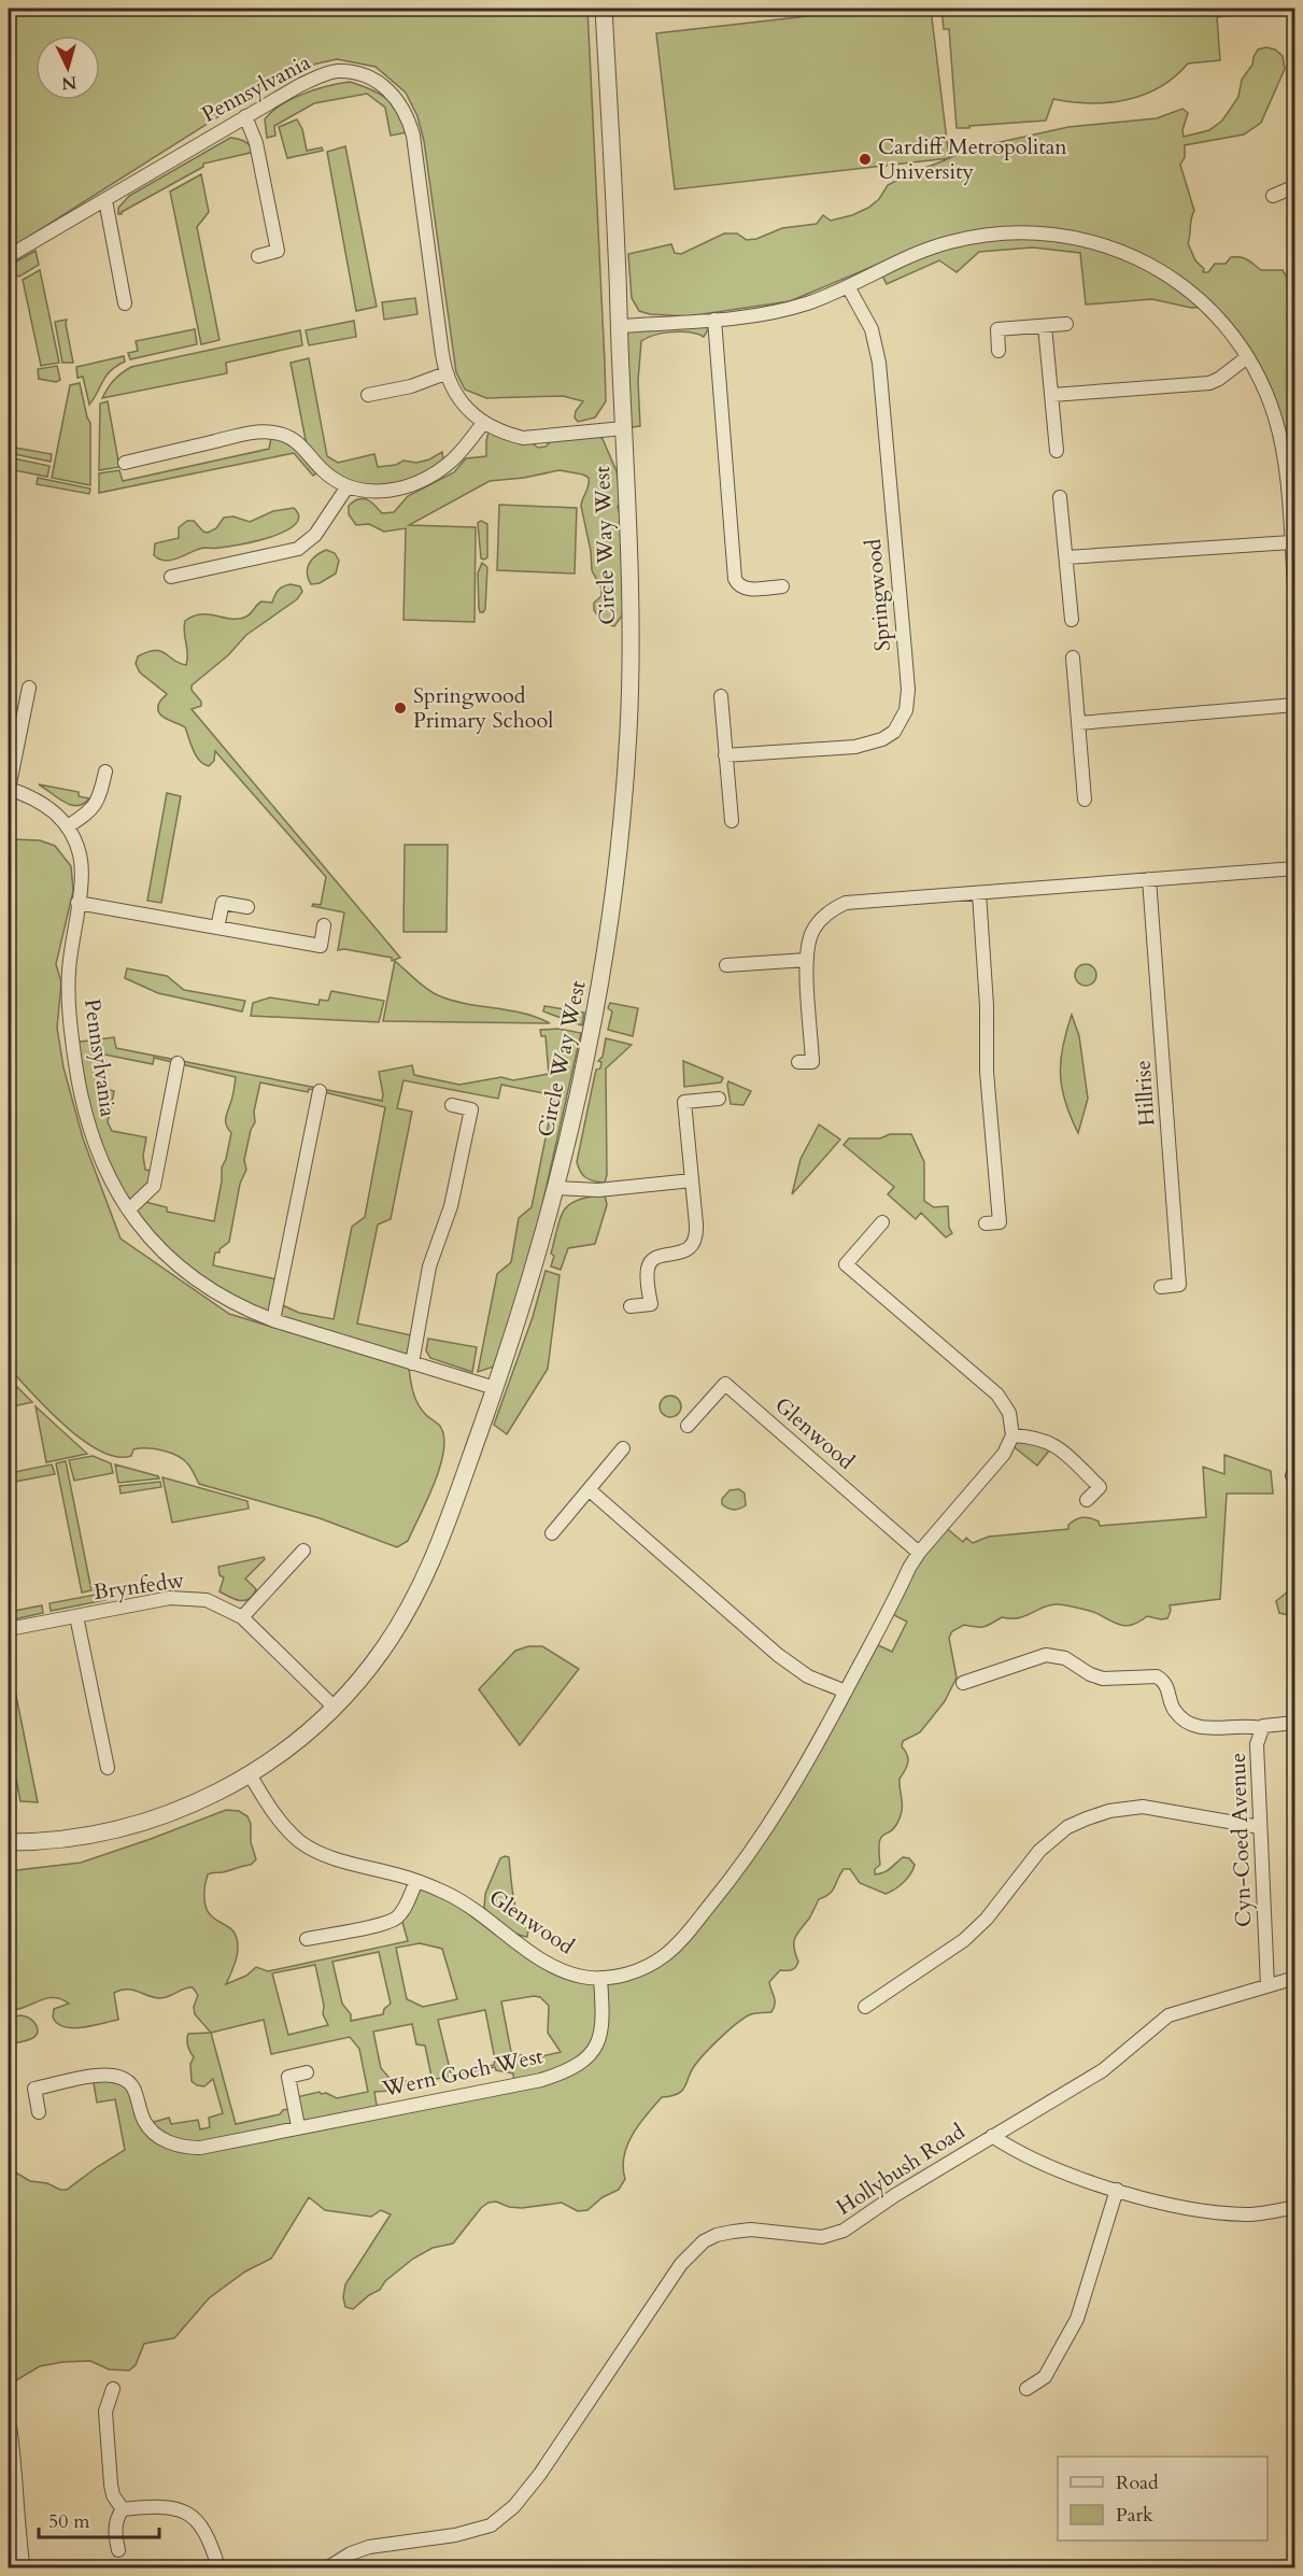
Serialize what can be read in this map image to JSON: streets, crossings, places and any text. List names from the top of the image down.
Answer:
{
  "streets": {
    "street": [
      "Pennsylvania",
      "Circle Way West",
      "Springwood",
      "Hillrise",
      "Glenwood",
      "Brynfedw",
      "Cyn-Coed Avenue",
      "Wern Goch West",
      "Hollybush Road"
    ]
  },
  "crossings": [
    ["Pennsylvania", "Circle Way West"],
    ["Circle Way West", "Glenwood"],
    ["Circle Way West", "Brynfedw"],
    ["Glenwood", "Wern Goch West"],
    ["Cyn-Coed Avenue", "Hollybush Road"]
  ],
  "places": ["Cardiff Metropolitan University", "Springwood Primary School"],
  "legend": ["Road", "Park"],
  "scale_bar": "50 m",
  "north": "bottom"
}
